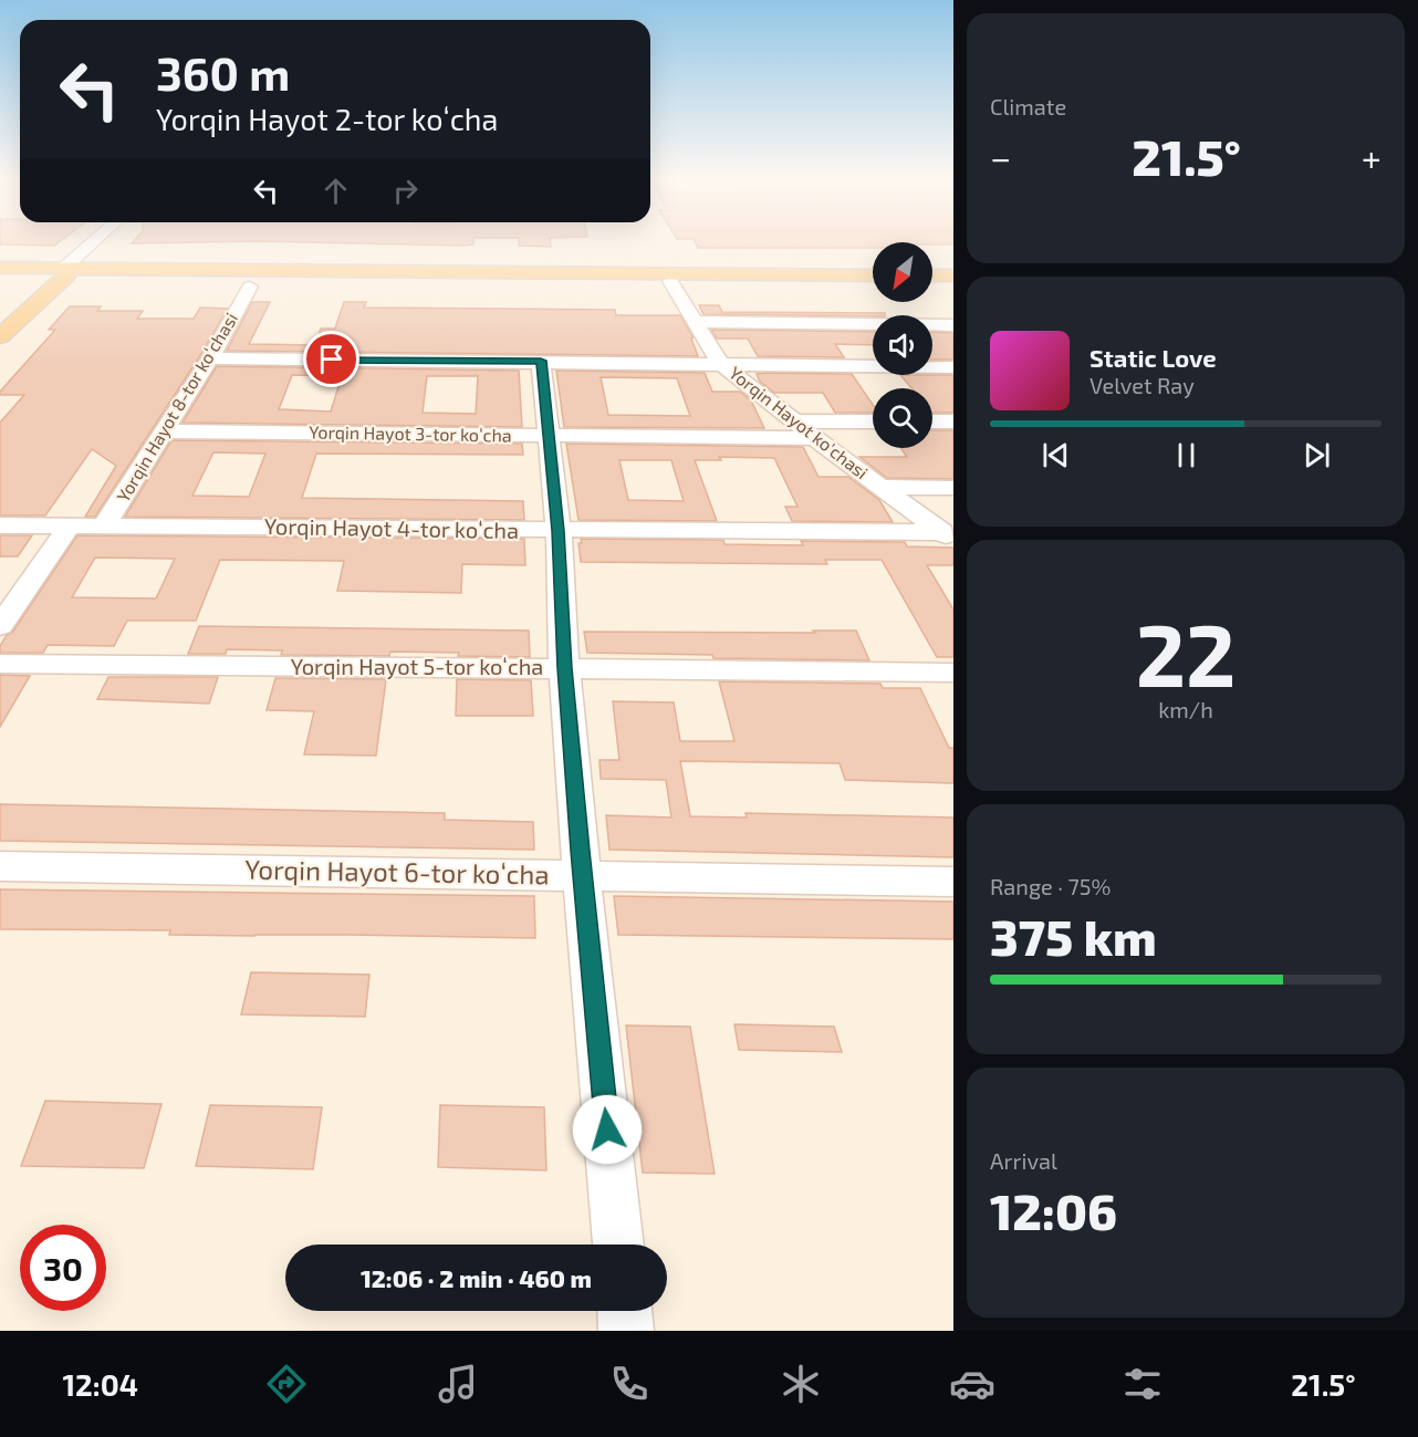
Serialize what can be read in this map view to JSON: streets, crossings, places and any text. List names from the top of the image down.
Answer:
{
  "streets": {
    "street": [
      "Yorqin Hayot 8-tor koʻchasi",
      "Yorqin Hayot ko'chasi",
      "Yorqin Hayot 3-tor koʻcha",
      "Yorqin Hayot 4-tor koʻcha",
      "Yorqin Hayot 5-tor koʻcha",
      "Yorqin Hayot 6-tor koʻcha"
    ]
  },
  "crossings": [
    ["Yorqin Hayot 8-tor koʻchasi", "Yorqin Hayot 3-tor koʻcha"],
    ["Yorqin Hayot 8-tor koʻchasi", "Yorqin Hayot 4-tor koʻcha"],
    ["Yorqin Hayot ko'chasi", "Yorqin Hayot 3-tor koʻcha"],
    ["Yorqin Hayot ko'chasi", "Yorqin Hayot 4-tor koʻcha"]
  ],
  "north": "bottom left",
  "page": {
    "tile": [
      "Climate",
      ["22", "km/h"],
      ["Range · 75%", "375 km"],
      ["Arrival", "12:06"]
    ],
    "turn": ["360 m", "Yorqin Hayot 2-tor koʻcha"],
    "heat": ["−", "21.5°", "+"],
    "song": ["Static Love", "Velvet Ray"],
    "limit": "30",
    "trip": "12:06 · 2 min · 460 m",
    "tabs": ["12:04", "21.5°"]
  }
}
